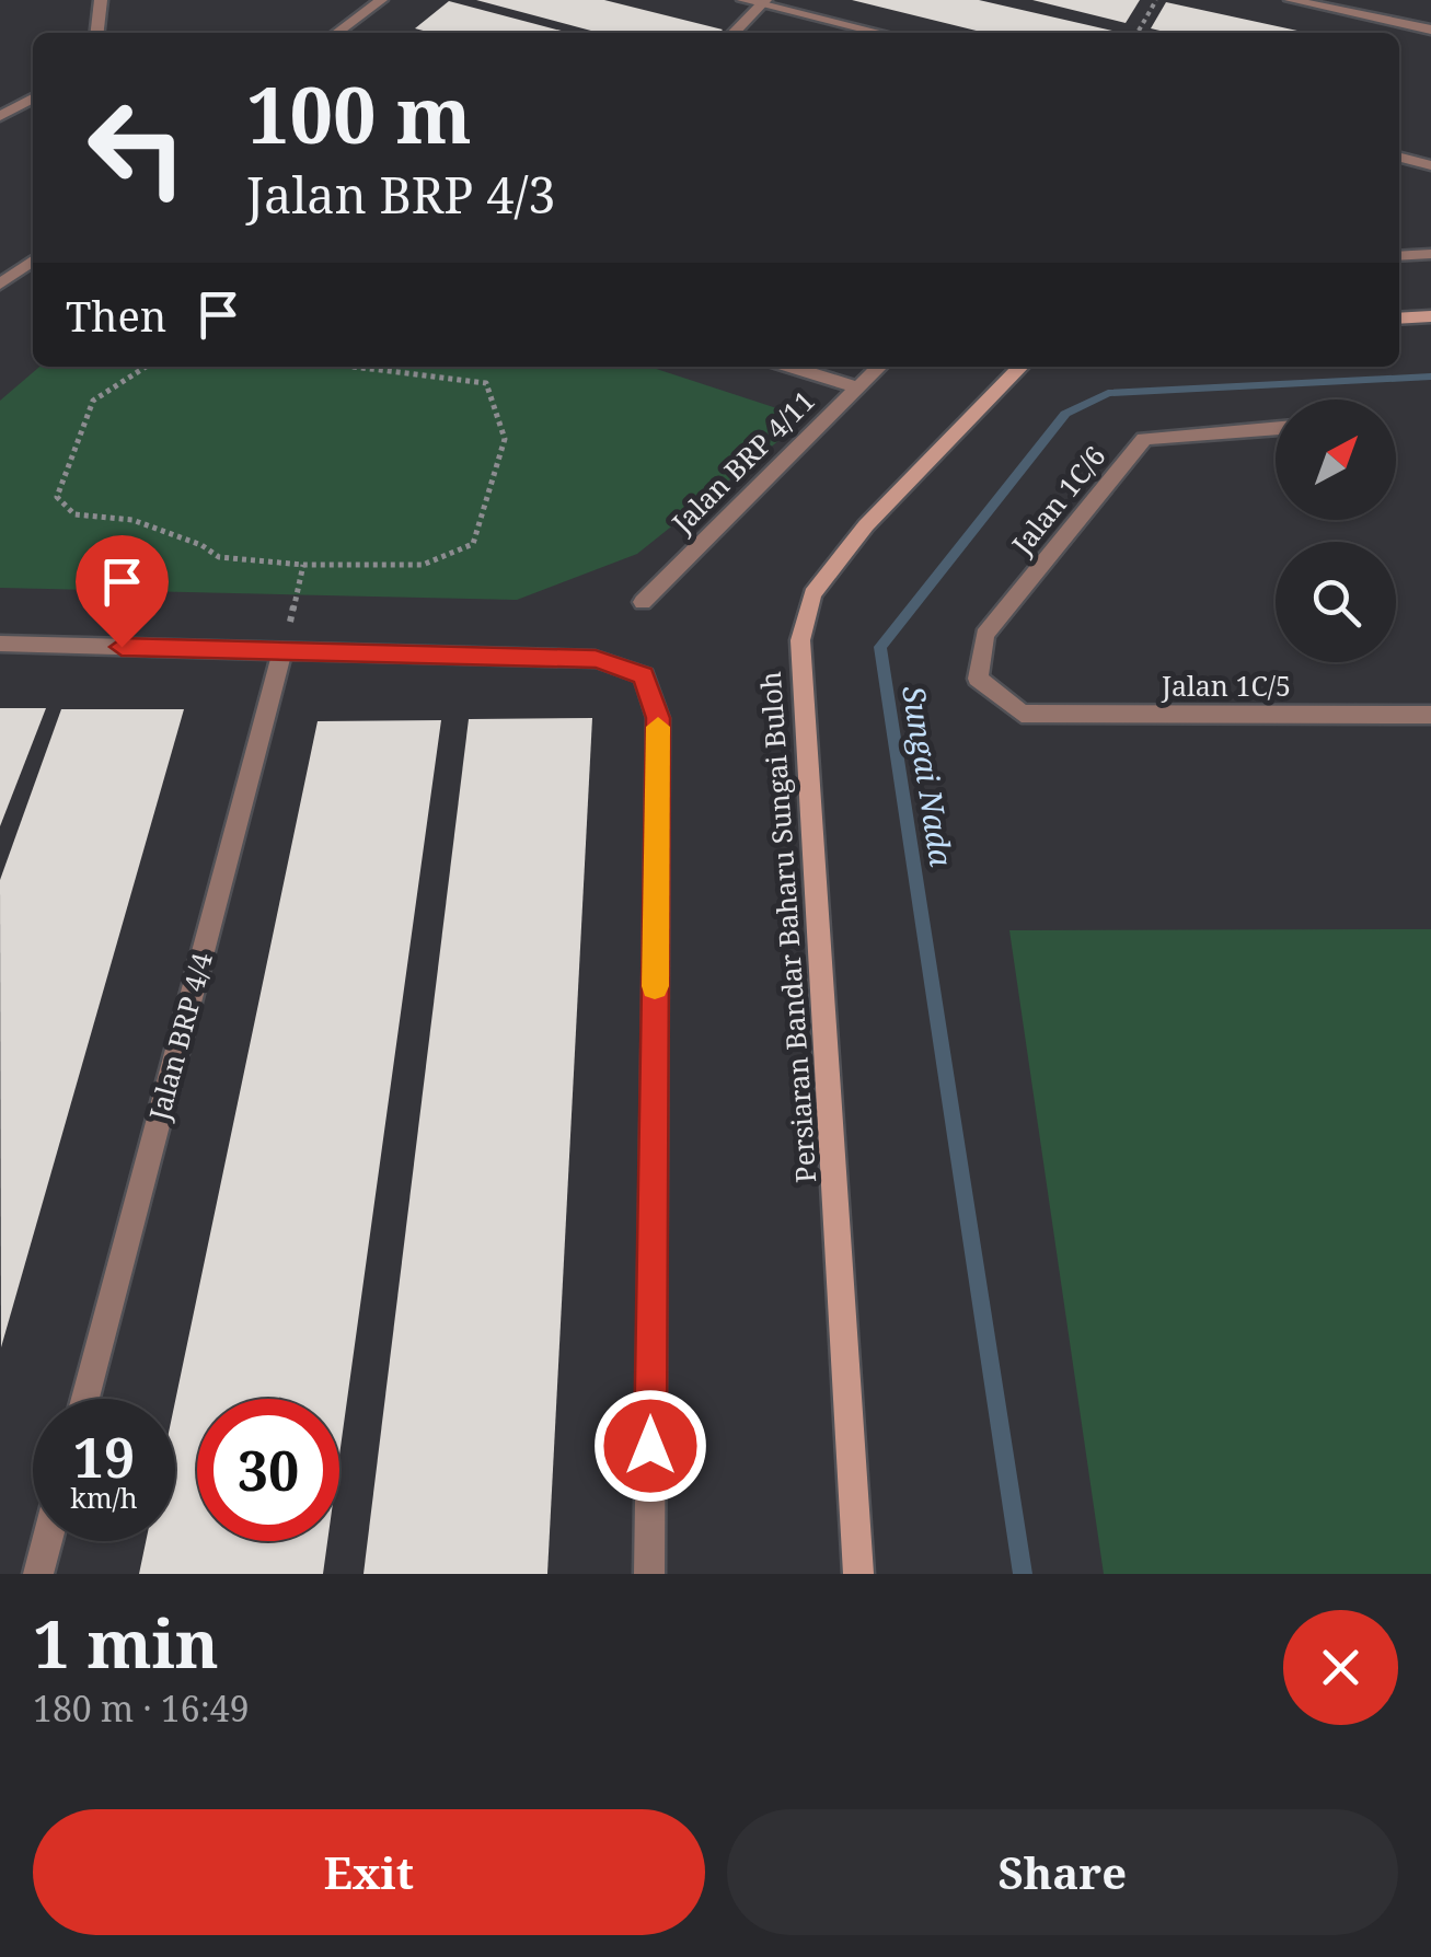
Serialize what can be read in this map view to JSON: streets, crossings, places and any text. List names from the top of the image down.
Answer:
{
  "streets": {
    "street": [
      "Jalan BRP 4/11",
      "Jalan 1C/6",
      "Jalan 1C/5",
      "Persiaran Bandar Baharu Sungai Buloh",
      "Jalan BRP 4/4"
    ]
  },
  "crossings": [
    ["Jalan 1C/6", "Jalan 1C/5"]
  ],
  "water": ["Sungai Nada"],
  "north": "top right",
  "page": {
    "turn": ["100 m", "Jalan BRP 4/3"],
    "then": "Then",
    "speed": "19 km/h",
    "limit": "30",
    "heading": ["1 min", "180 m · 16:49"],
    "buttons": ["Exit", "Share"]
  }
}
